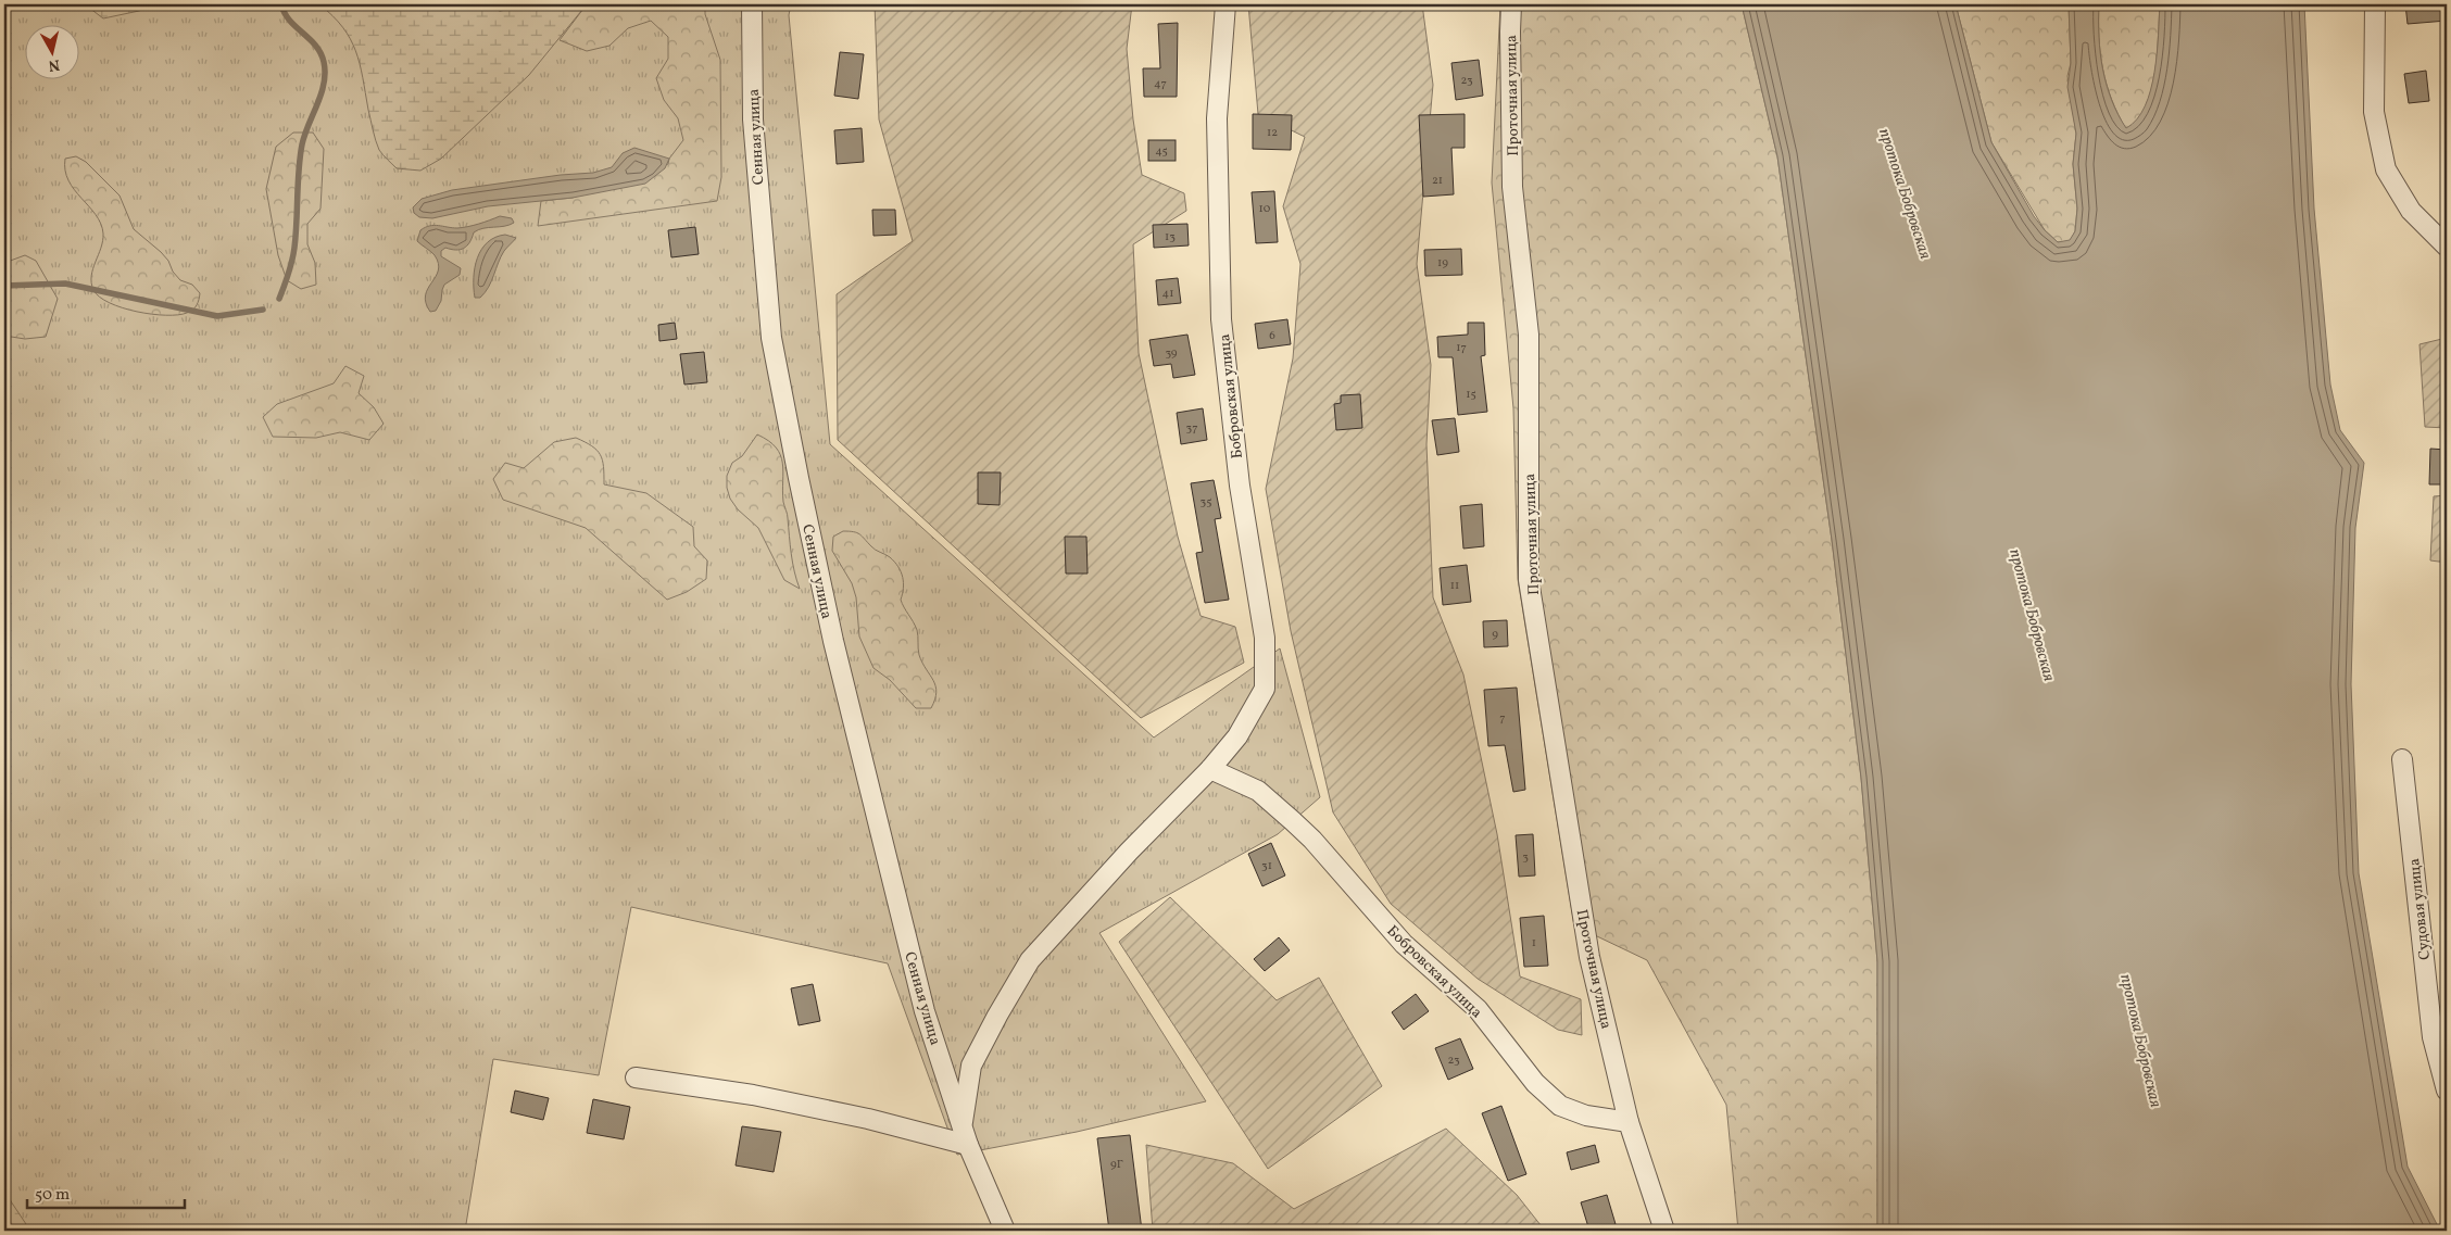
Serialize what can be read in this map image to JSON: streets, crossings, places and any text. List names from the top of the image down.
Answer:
{
  "streets": {
    "street": [
      "Проточная улица",
      "Сенная улица",
      "Бобровская улица",
      "Судовая улица"
    ]
  },
  "crossings": [
    ["Проточная улица", "Бобровская улица"],
    ["Сенная улица", "Бобровская улица"]
  ],
  "water": ["протока Бобровская"],
  "house_numbers": [
    "23",
    "47",
    "12",
    "45",
    "21",
    "10",
    "13",
    "19",
    "41",
    "6",
    "17",
    "39",
    "15",
    "37",
    "35",
    "11",
    "9",
    "7",
    "3",
    "31",
    "1",
    "23",
    "9Г"
  ],
  "scale_bar": "50 m",
  "north": "bottom"
}
